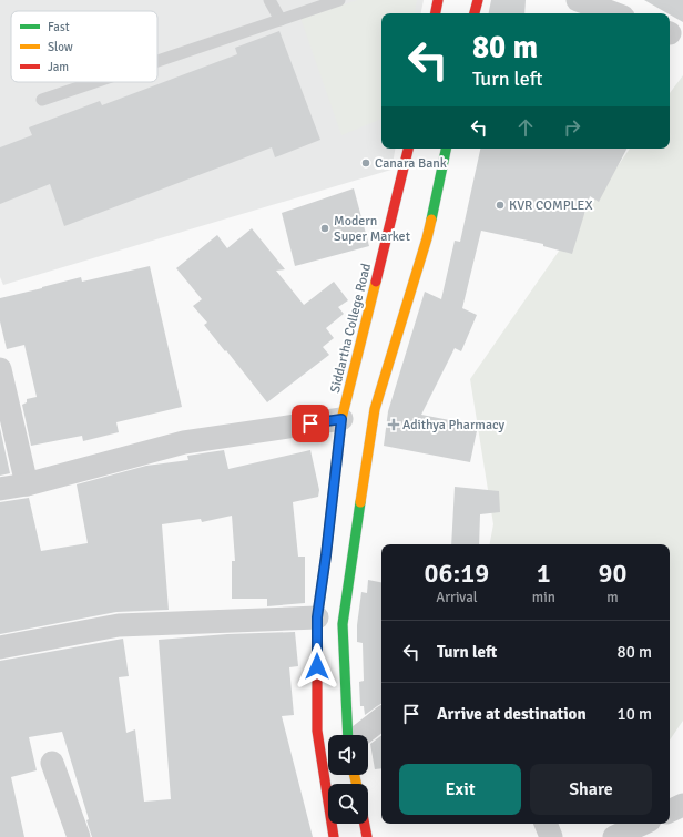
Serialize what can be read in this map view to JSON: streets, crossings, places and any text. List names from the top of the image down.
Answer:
{
  "streets": {
    "street": ["Siddartha College Road"]
  },
  "places": {
    "other": ["Canara Bank", "KVR COMPLEX", "Modern Super Market"],
    "health": ["Adithya Pharmacy"]
  },
  "legend": ["Fast", "Slow", "Jam"],
  "page": {
    "turn": ["80 m", "Turn left"],
    "eta": [
      "06:19",
      "Arrival",
      "1",
      "min",
      "90",
      "m"
    ],
    "list": [
      {
        "name": "Turn left",
        "value": "80 m"
      },
      {
        "name": "Arrive at destination",
        "value": "10 m"
      }
    ],
    "buttons": ["Exit", "Share"]
  }
}
